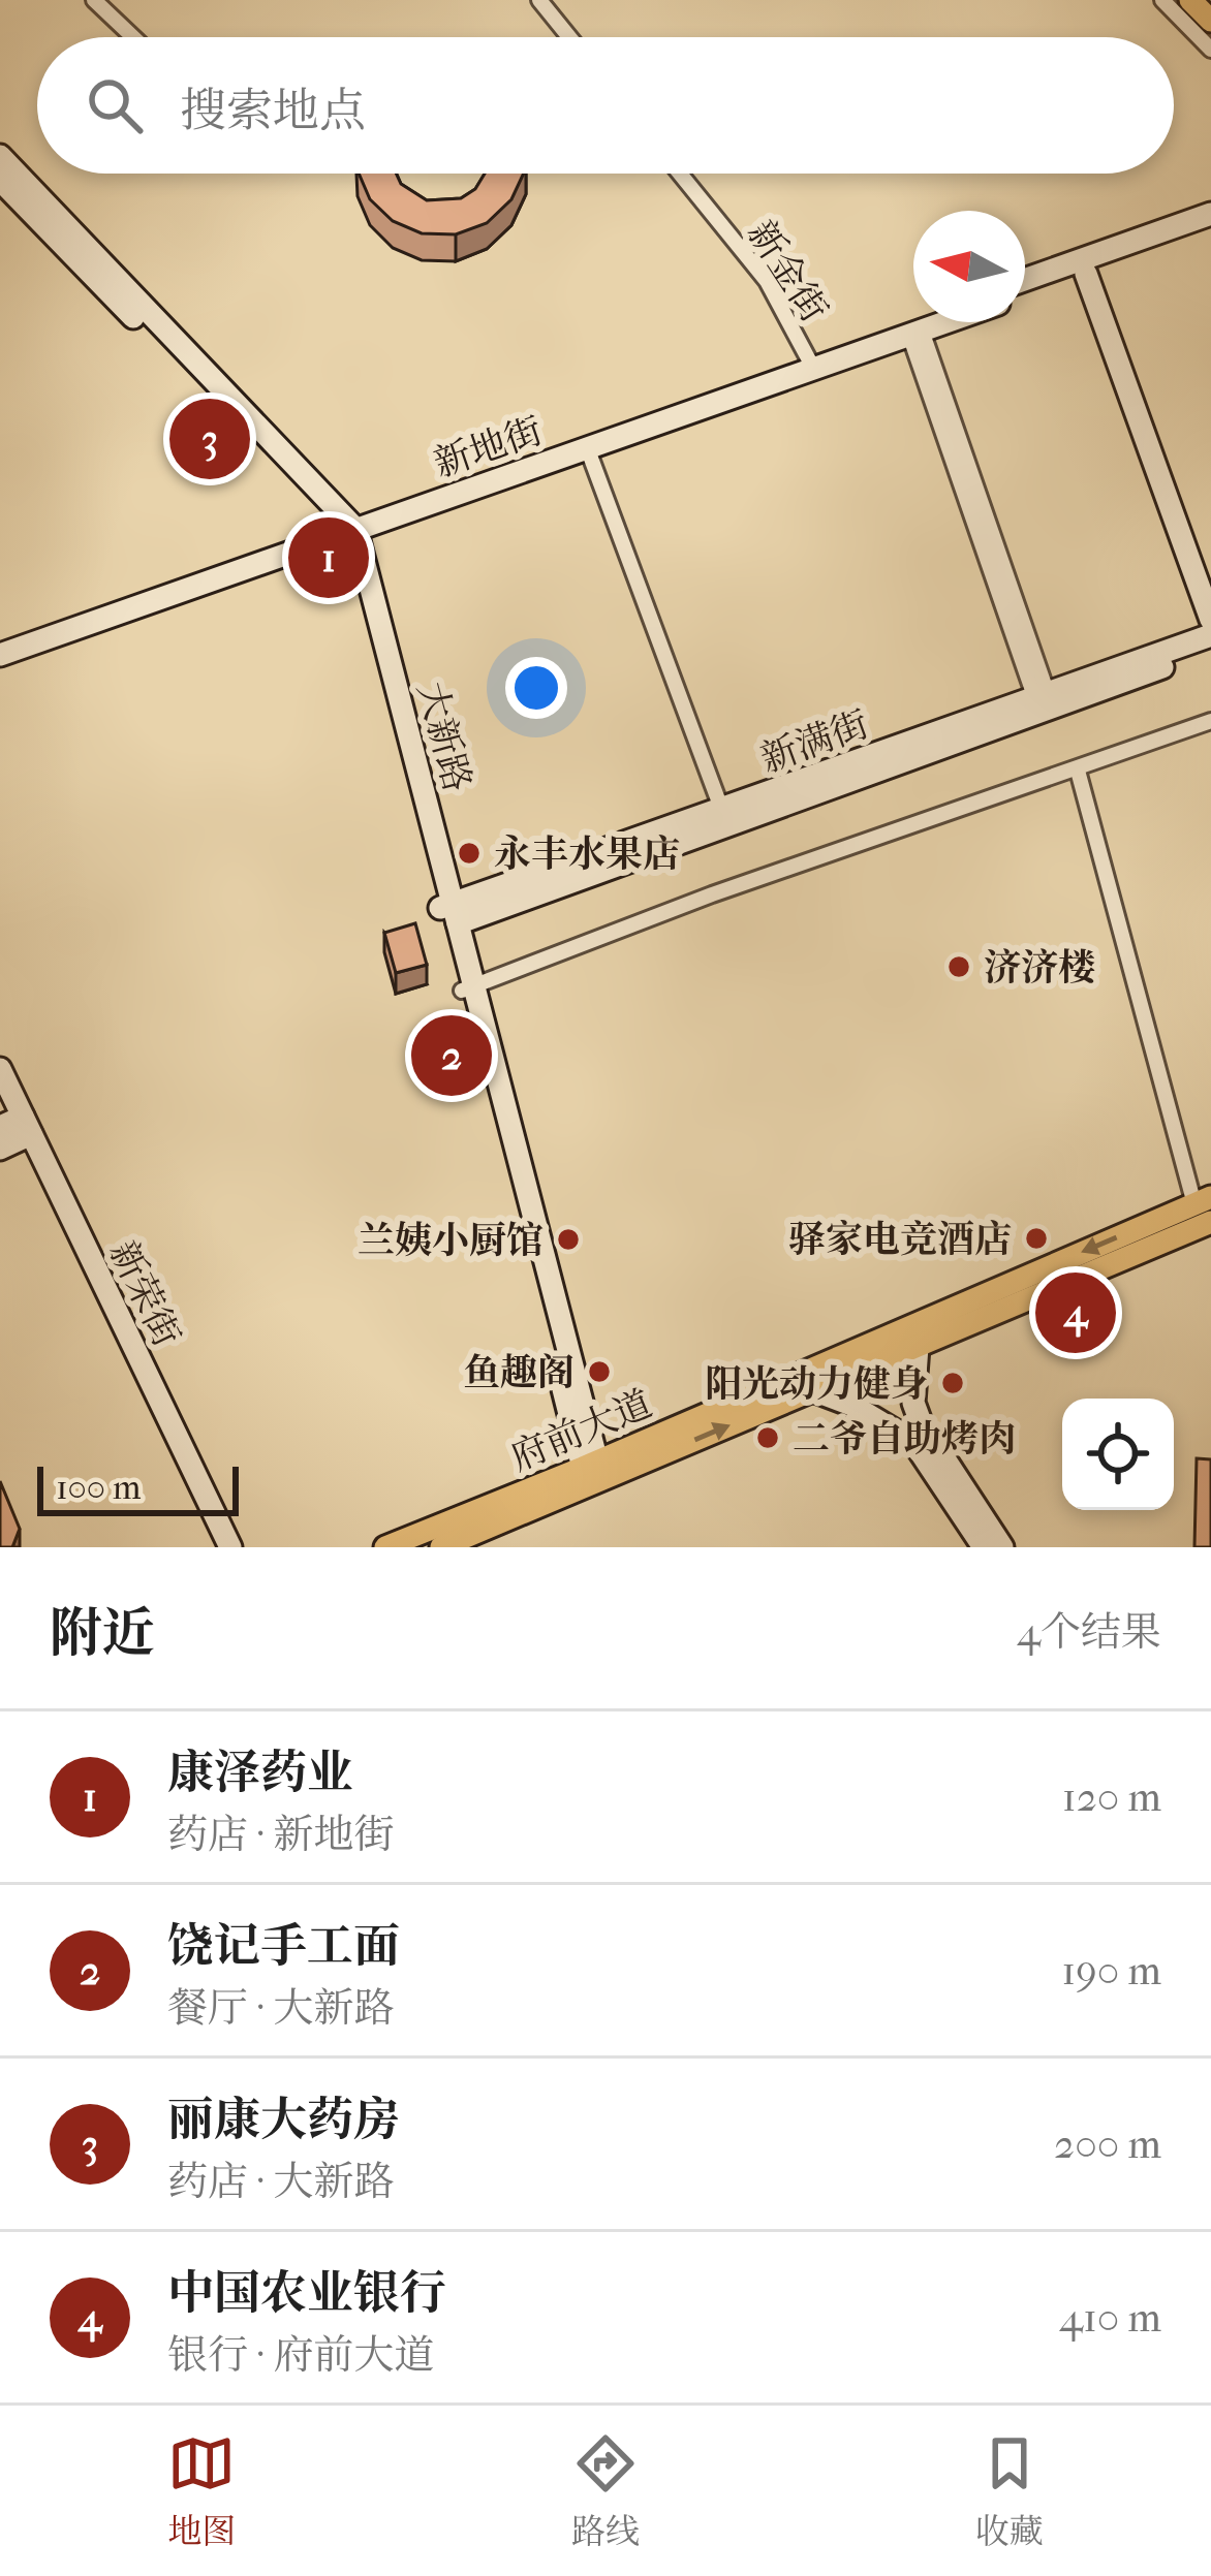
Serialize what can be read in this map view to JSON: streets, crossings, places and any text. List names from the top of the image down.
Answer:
{
  "streets": {
    "main road": ["府前大道"],
    "street": [
      "新金街",
      "新地街",
      "大新路",
      "新满街",
      "新荣街"
    ]
  },
  "crossings": [
    ["新金街", "新地街"],
    ["新地街", "大新路"],
    ["大新路", "新满街"],
    ["大新路", "府前大道"]
  ],
  "places": [
    "永丰水果店",
    "济济楼",
    "驿家电竞酒店",
    "兰姨小厨馆",
    "鱼趣阁",
    "阳光动力健身",
    "二爷自助烤肉"
  ],
  "scale_bar": "100 m",
  "north": "left",
  "page": {
    "search": "搜索地点",
    "pins": [
      "3",
      "1",
      "2",
      "4"
    ],
    "scale": "100 m",
    "heading": ["附近", "4个结果"],
    "list": [
      {
        "mark": "1",
        "name": "康泽药业",
        "note": "药店 · 新地街",
        "value": "120 m"
      },
      {
        "mark": "2",
        "name": "饶记手工面",
        "note": "餐厅 · 大新路",
        "value": "190 m"
      },
      {
        "mark": "3",
        "name": "丽康大药房",
        "note": "药店 · 大新路",
        "value": "200 m"
      },
      {
        "mark": "4",
        "name": "中国农业银行",
        "note": "银行 · 府前大道",
        "value": "410 m"
      }
    ],
    "nav": ["地图", "路线", "收藏"]
  }
}
